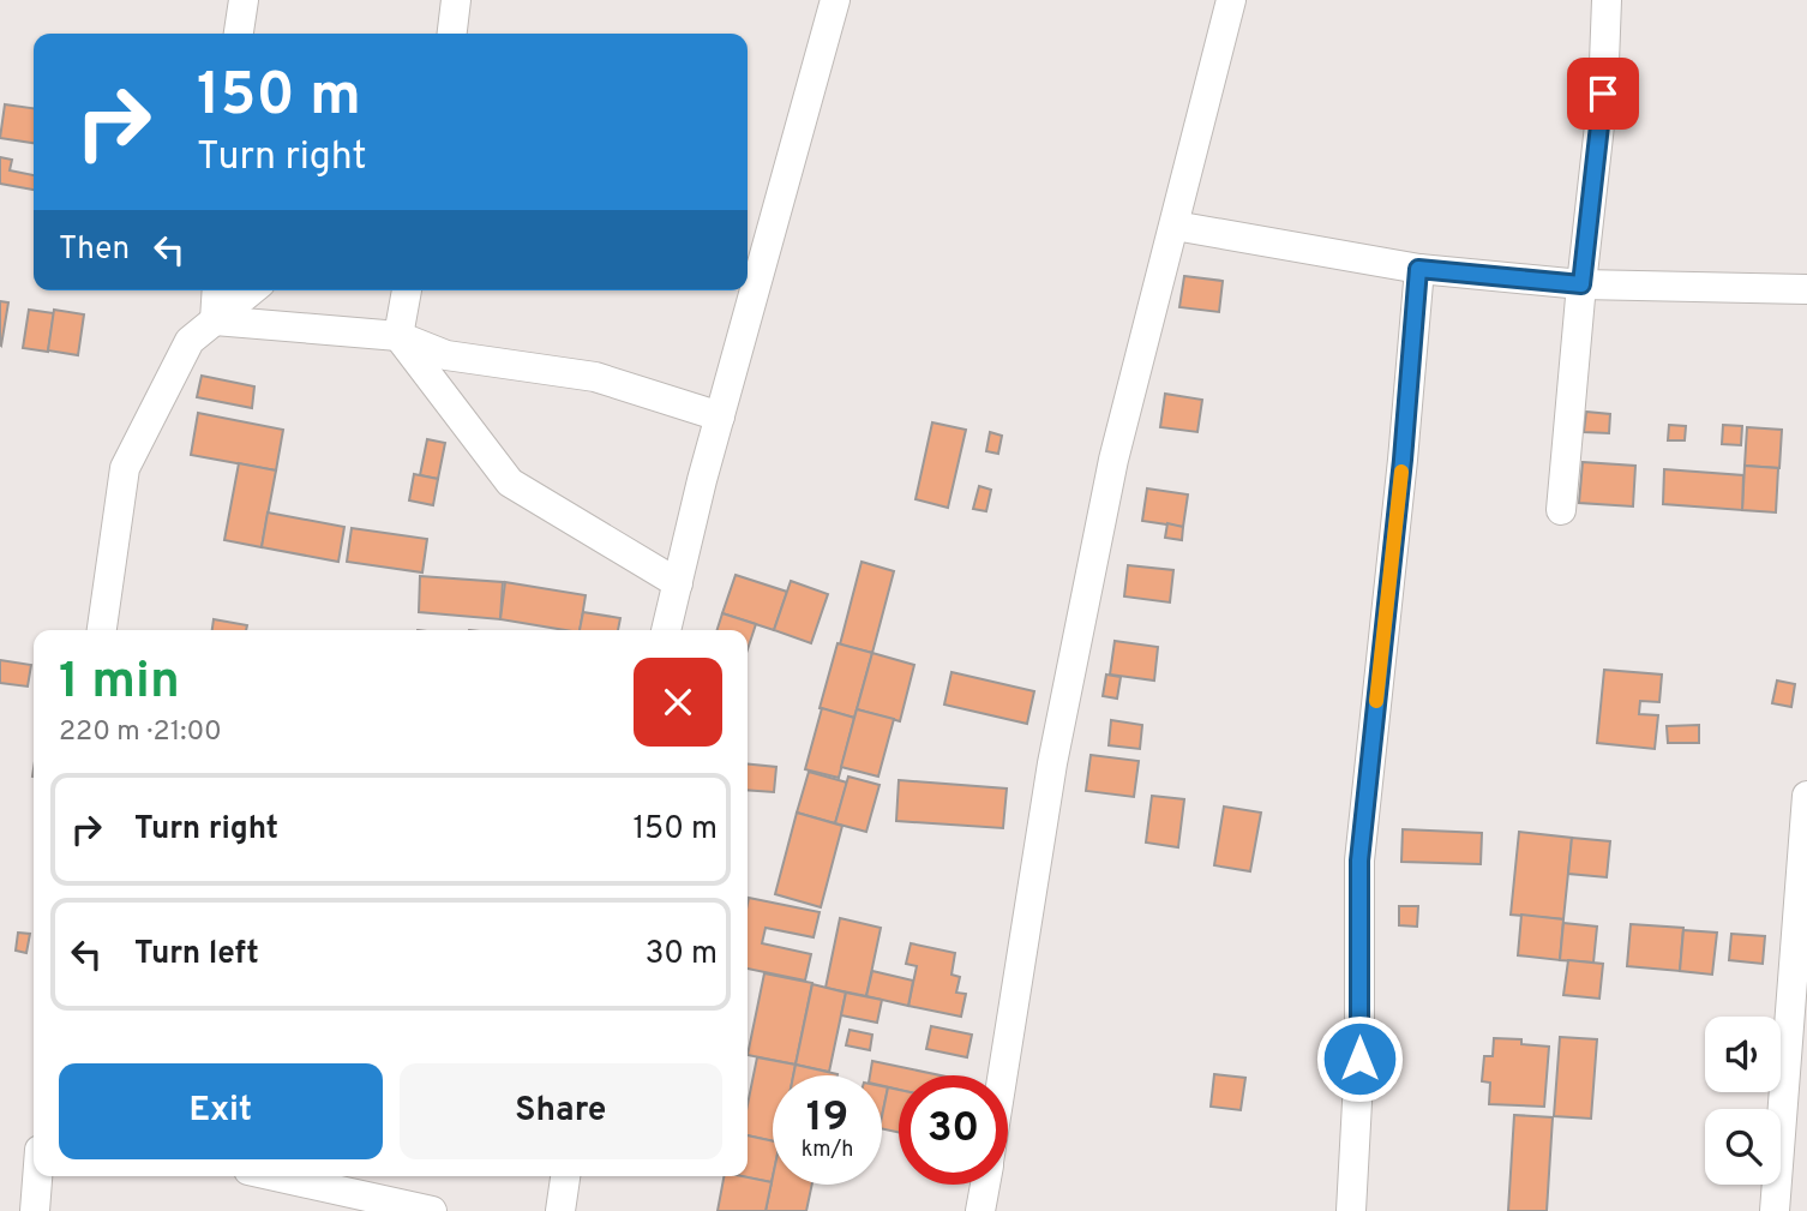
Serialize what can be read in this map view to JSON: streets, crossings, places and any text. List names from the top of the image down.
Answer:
{
  "page": {
    "turn": ["150 m", "Turn right"],
    "then": "Then",
    "heading": ["1 min", "220 m · 21:00"],
    "list": [
      {
        "name": "Turn right",
        "value": "150 m"
      },
      {
        "name": "Turn left",
        "value": "30 m"
      }
    ],
    "buttons": ["Exit", "Share"],
    "speed": "19 km/h",
    "limit": "30"
  }
}
